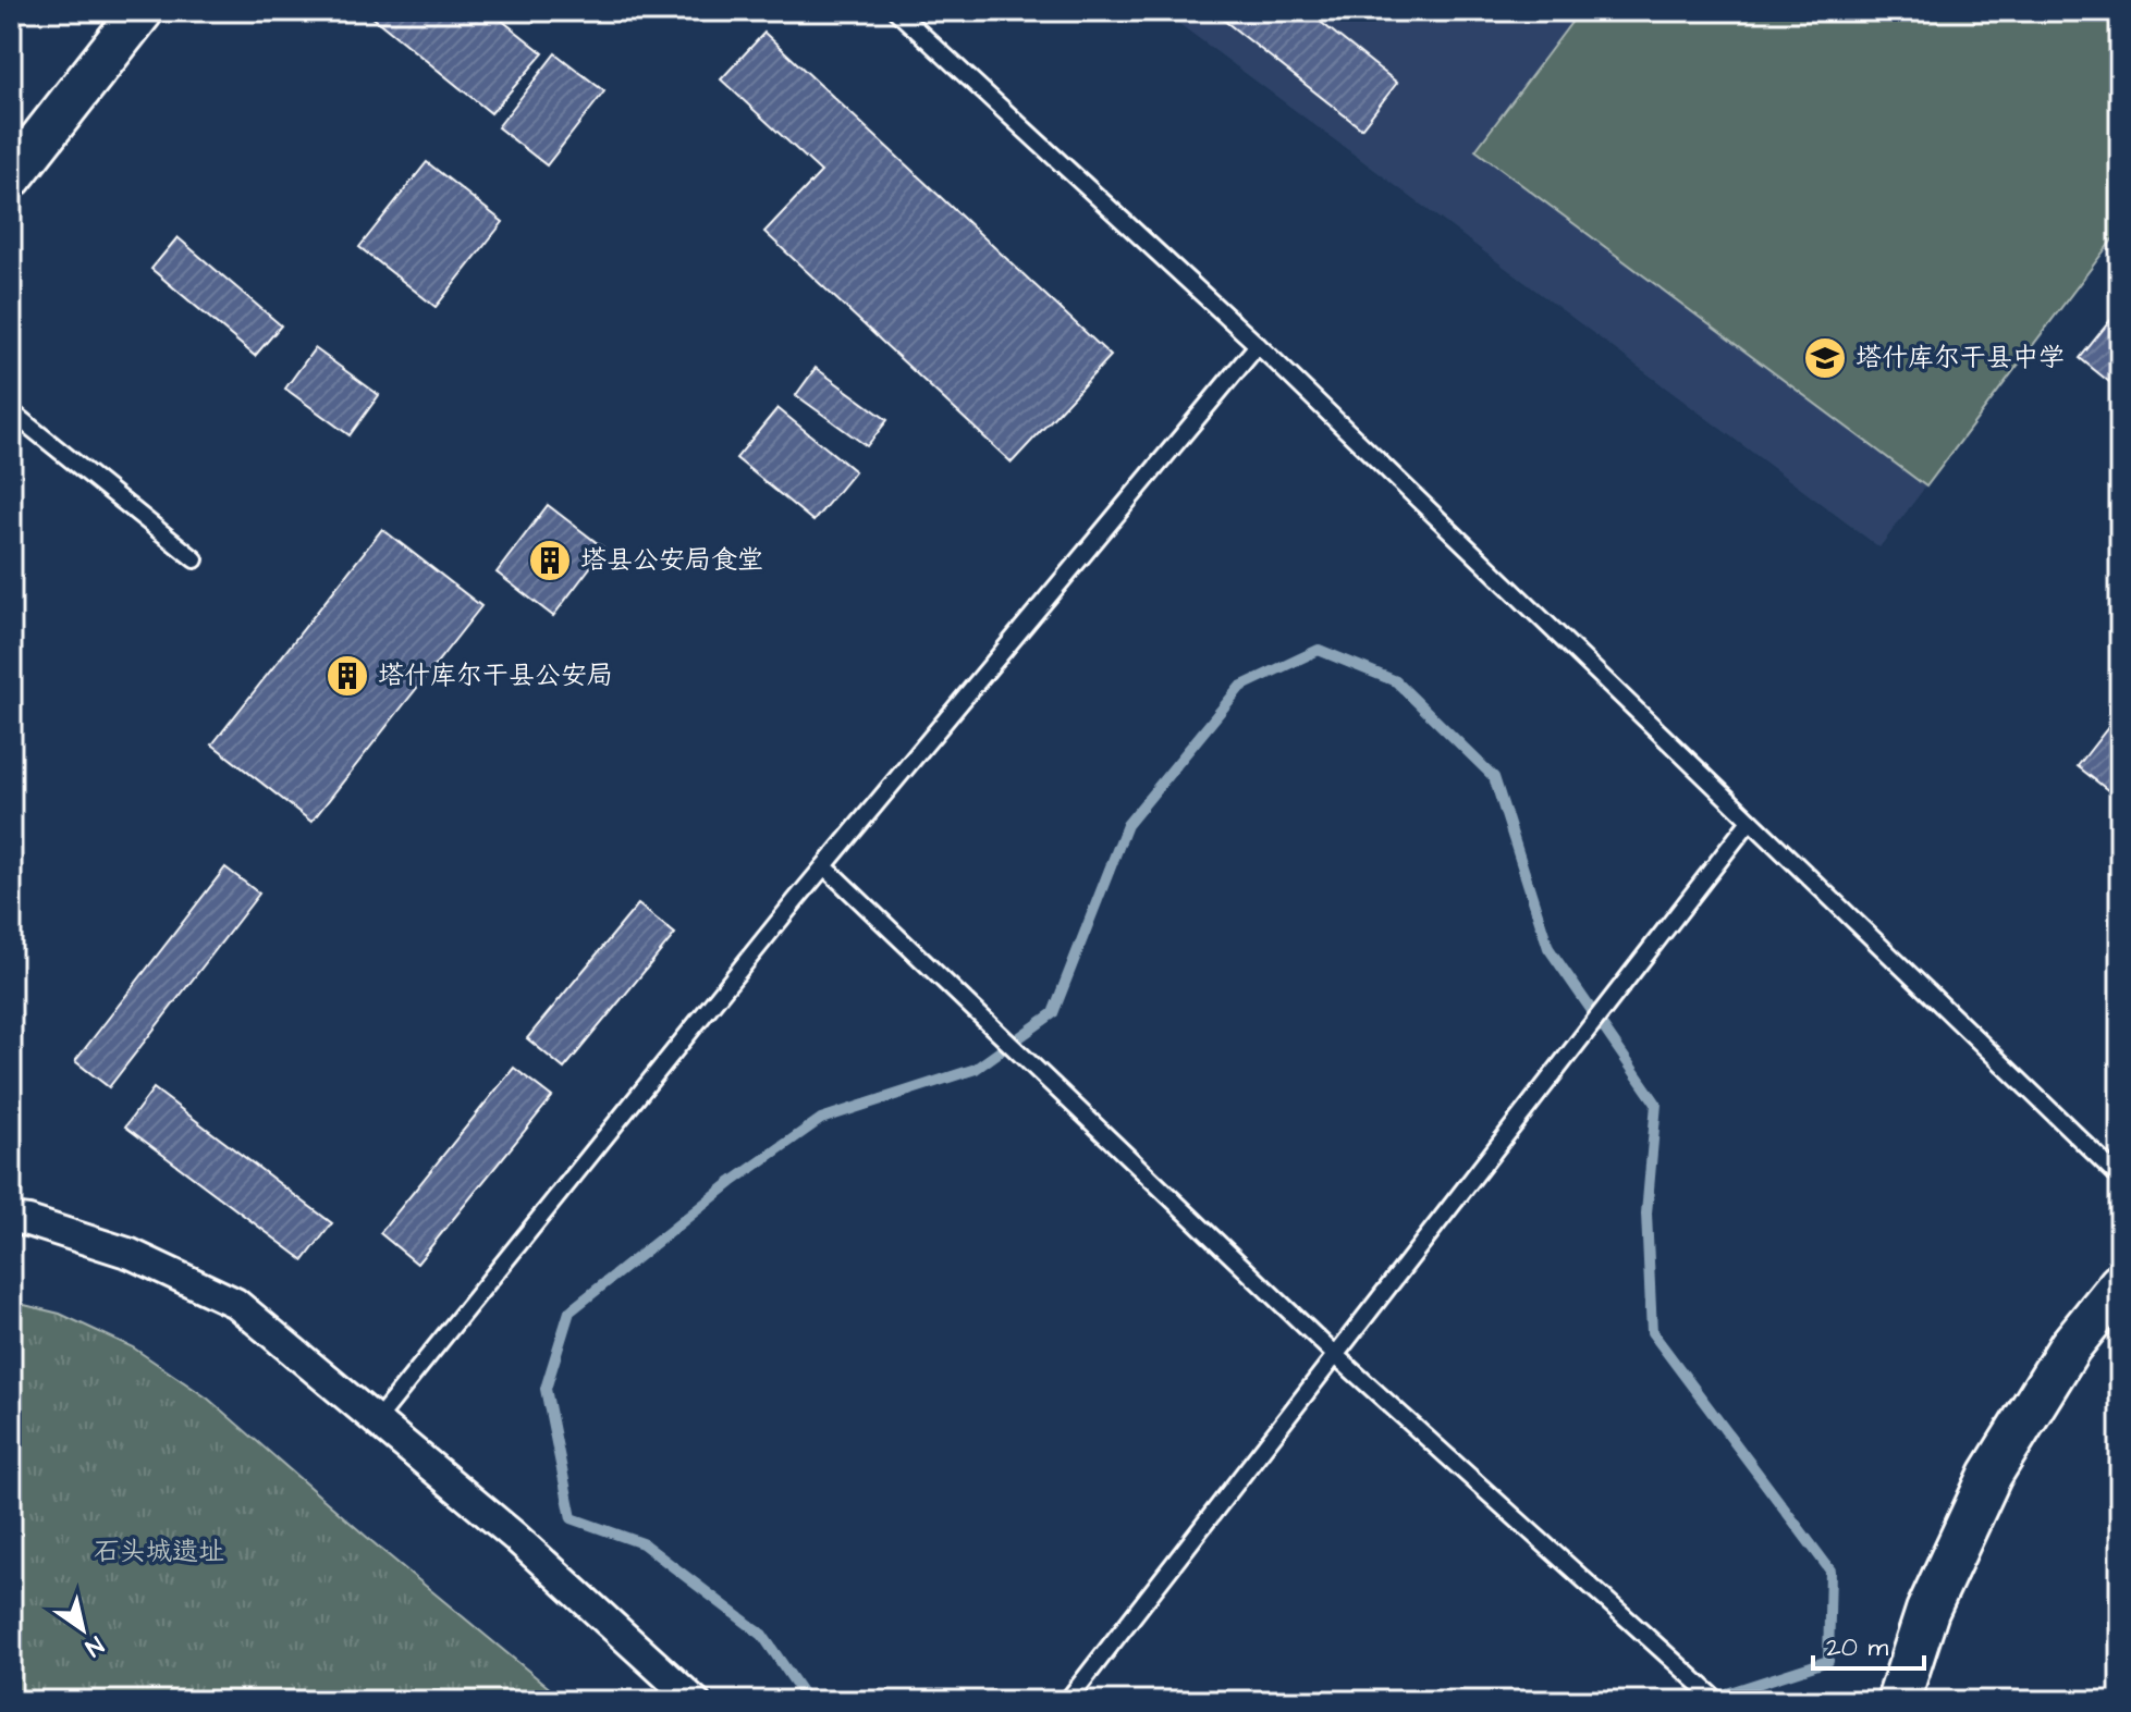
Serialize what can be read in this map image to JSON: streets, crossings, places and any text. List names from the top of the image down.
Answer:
{
  "parks": ["石头城遗址"],
  "places": {
    "school or university": ["塔什库尔干县中学"],
    "building": ["塔县公安局食堂", "塔什库尔干县公安局"]
  },
  "scale_bar": "20 m",
  "north": "bottom right"
}
